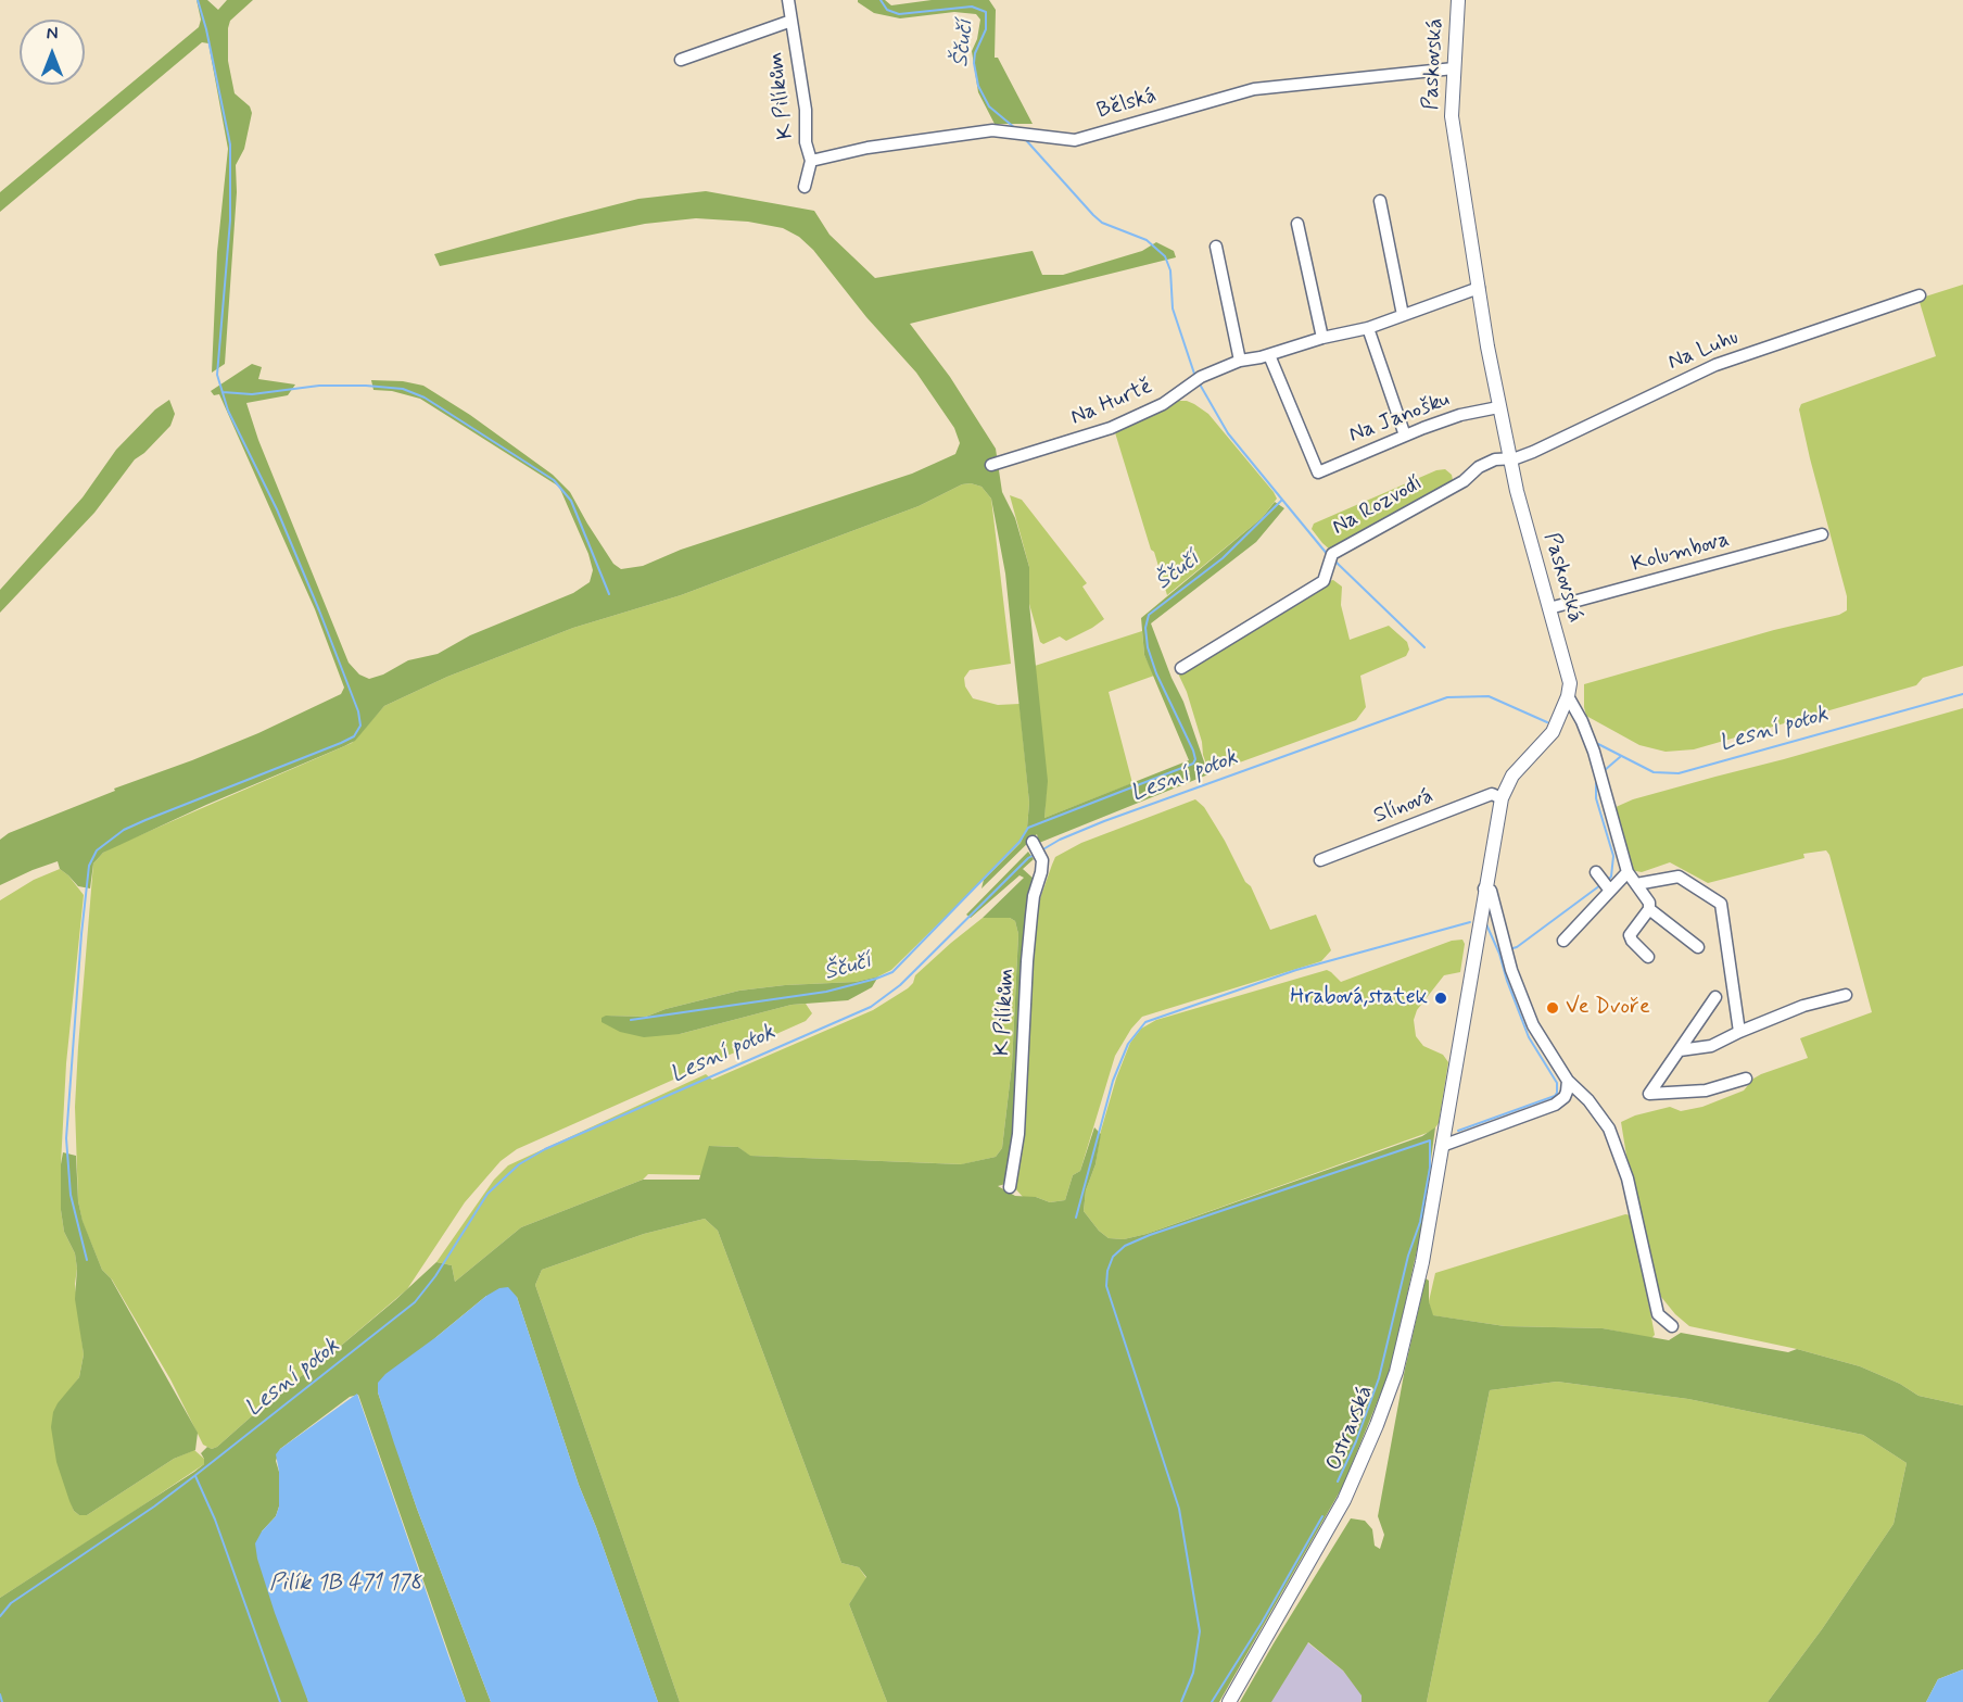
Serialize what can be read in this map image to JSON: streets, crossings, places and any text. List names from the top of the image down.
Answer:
{
  "streets": {
    "street": [
      "Paskovská",
      "K Pilíkům",
      "Bělská",
      "Na Luhu",
      "Na Hurtě",
      "Na Janošku",
      "Na Rozvodí",
      "Kolumbova",
      "Slínová",
      "Ostravská"
    ]
  },
  "crossings": [
    ["Paskovská", "Bělská"],
    ["Paskovská", "Na Luhu"],
    ["Paskovská", "Na Hurtě"],
    ["Paskovská", "Na Janošku"],
    ["Paskovská", "Na Rozvodí"],
    ["Paskovská", "Kolumbova"],
    ["Paskovská", "Slínová"],
    ["Paskovská", "Ostravská"],
    ["K Pilíkům", "Bělská"],
    ["Na Luhu", "Na Rozvodí"],
    ["Na Hurtě", "Na Janošku"]
  ],
  "water": ["Ščučí", "Lesní potok", "Pilík 1B 471 178"],
  "places": ["Hrabová,statek", "Ve Dvoře"],
  "north": "top"
}
